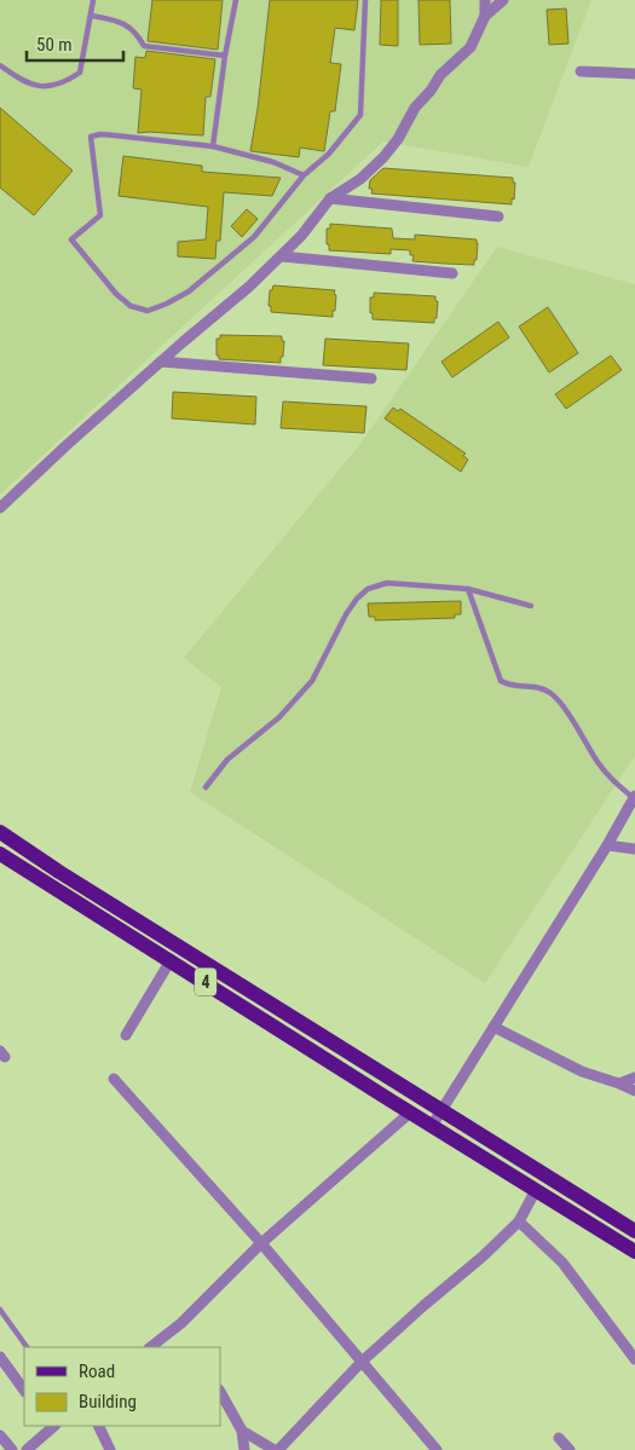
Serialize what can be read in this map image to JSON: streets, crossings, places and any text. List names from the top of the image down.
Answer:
{
  "streets": {
    "main road": ["4"]
  },
  "legend": ["Road", "Building"],
  "scale_bar": "50 m"
}
